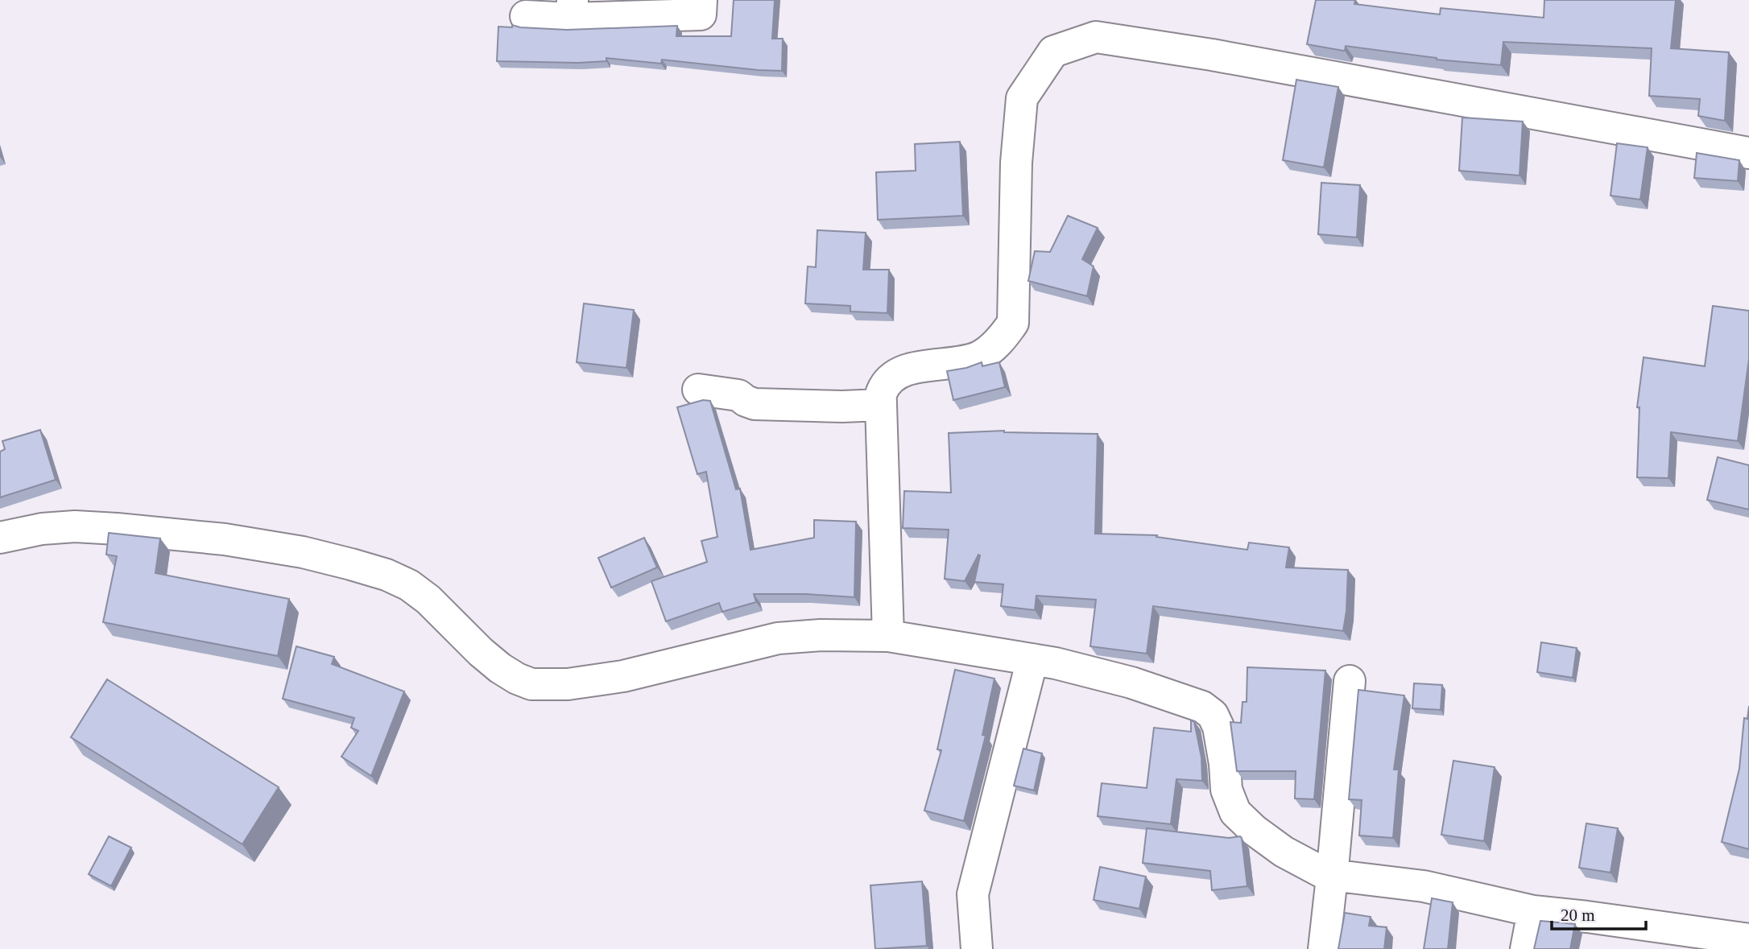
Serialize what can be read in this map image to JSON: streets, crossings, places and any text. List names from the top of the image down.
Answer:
{
  "scale_bar": "20 m"
}
